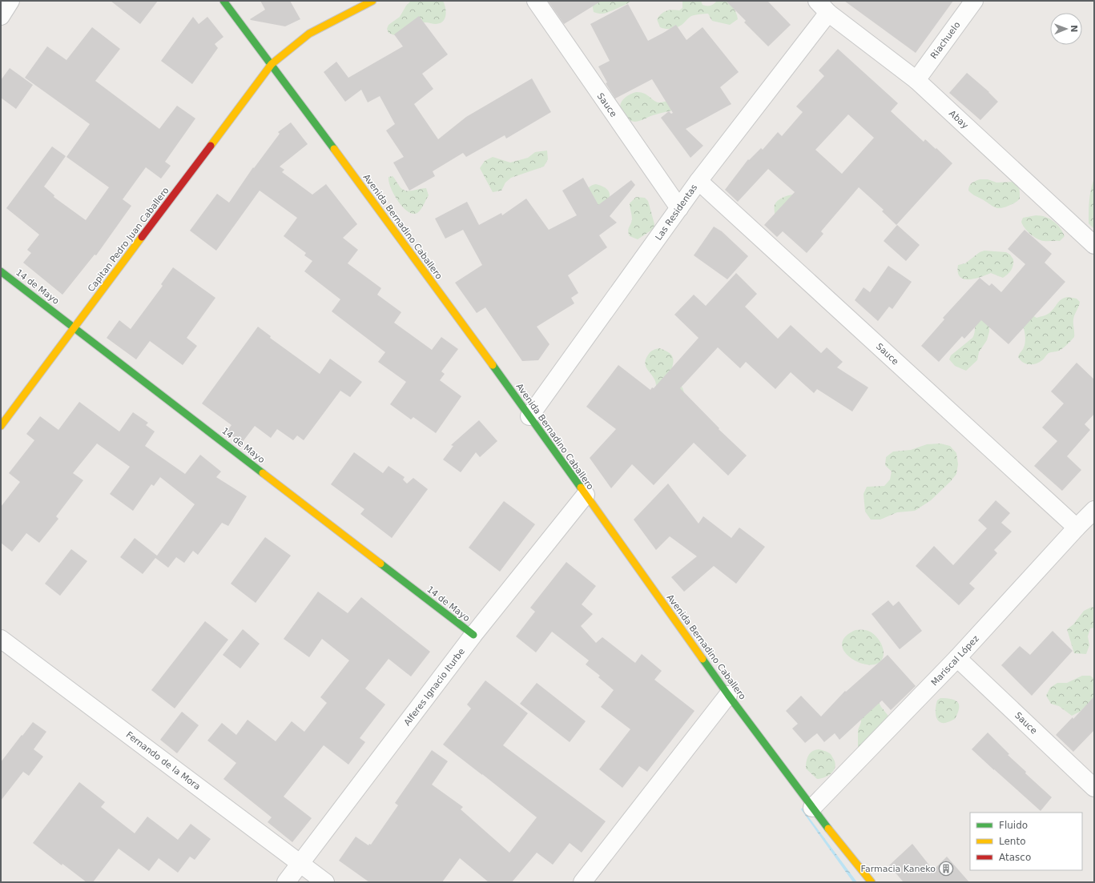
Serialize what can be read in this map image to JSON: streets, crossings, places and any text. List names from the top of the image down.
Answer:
{
  "streets": {
    "street": [
      "Riachuelo",
      "Sauce",
      "Abay",
      "Las Residentas",
      "Avenida Bernadino Caballero",
      "Capitan Pedro Juan Caballero",
      "14 de Mayo",
      "Mariscal López",
      "Alferes Ignacio Iturbe",
      "Fernando de la Mora"
    ]
  },
  "crossings": [
    ["Riachuelo", "Abay"],
    ["Sauce", "Las Residentas"],
    ["Sauce", "Mariscal López"],
    ["Abay", "Las Residentas"],
    ["Las Residentas", "Avenida Bernadino Caballero"],
    ["Avenida Bernadino Caballero", "Capitan Pedro Juan Caballero"],
    ["Avenida Bernadino Caballero", "Mariscal López"],
    ["Avenida Bernadino Caballero", "Alferes Ignacio Iturbe"],
    ["Capitan Pedro Juan Caballero", "14 de Mayo"],
    ["14 de Mayo", "Alferes Ignacio Iturbe"],
    ["Alferes Ignacio Iturbe", "Fernando de la Mora"]
  ],
  "places": {
    "building": ["Farmacia Kaneko"]
  },
  "legend": ["Fluido", "Lento", "Atasco"],
  "north": "right"
}
